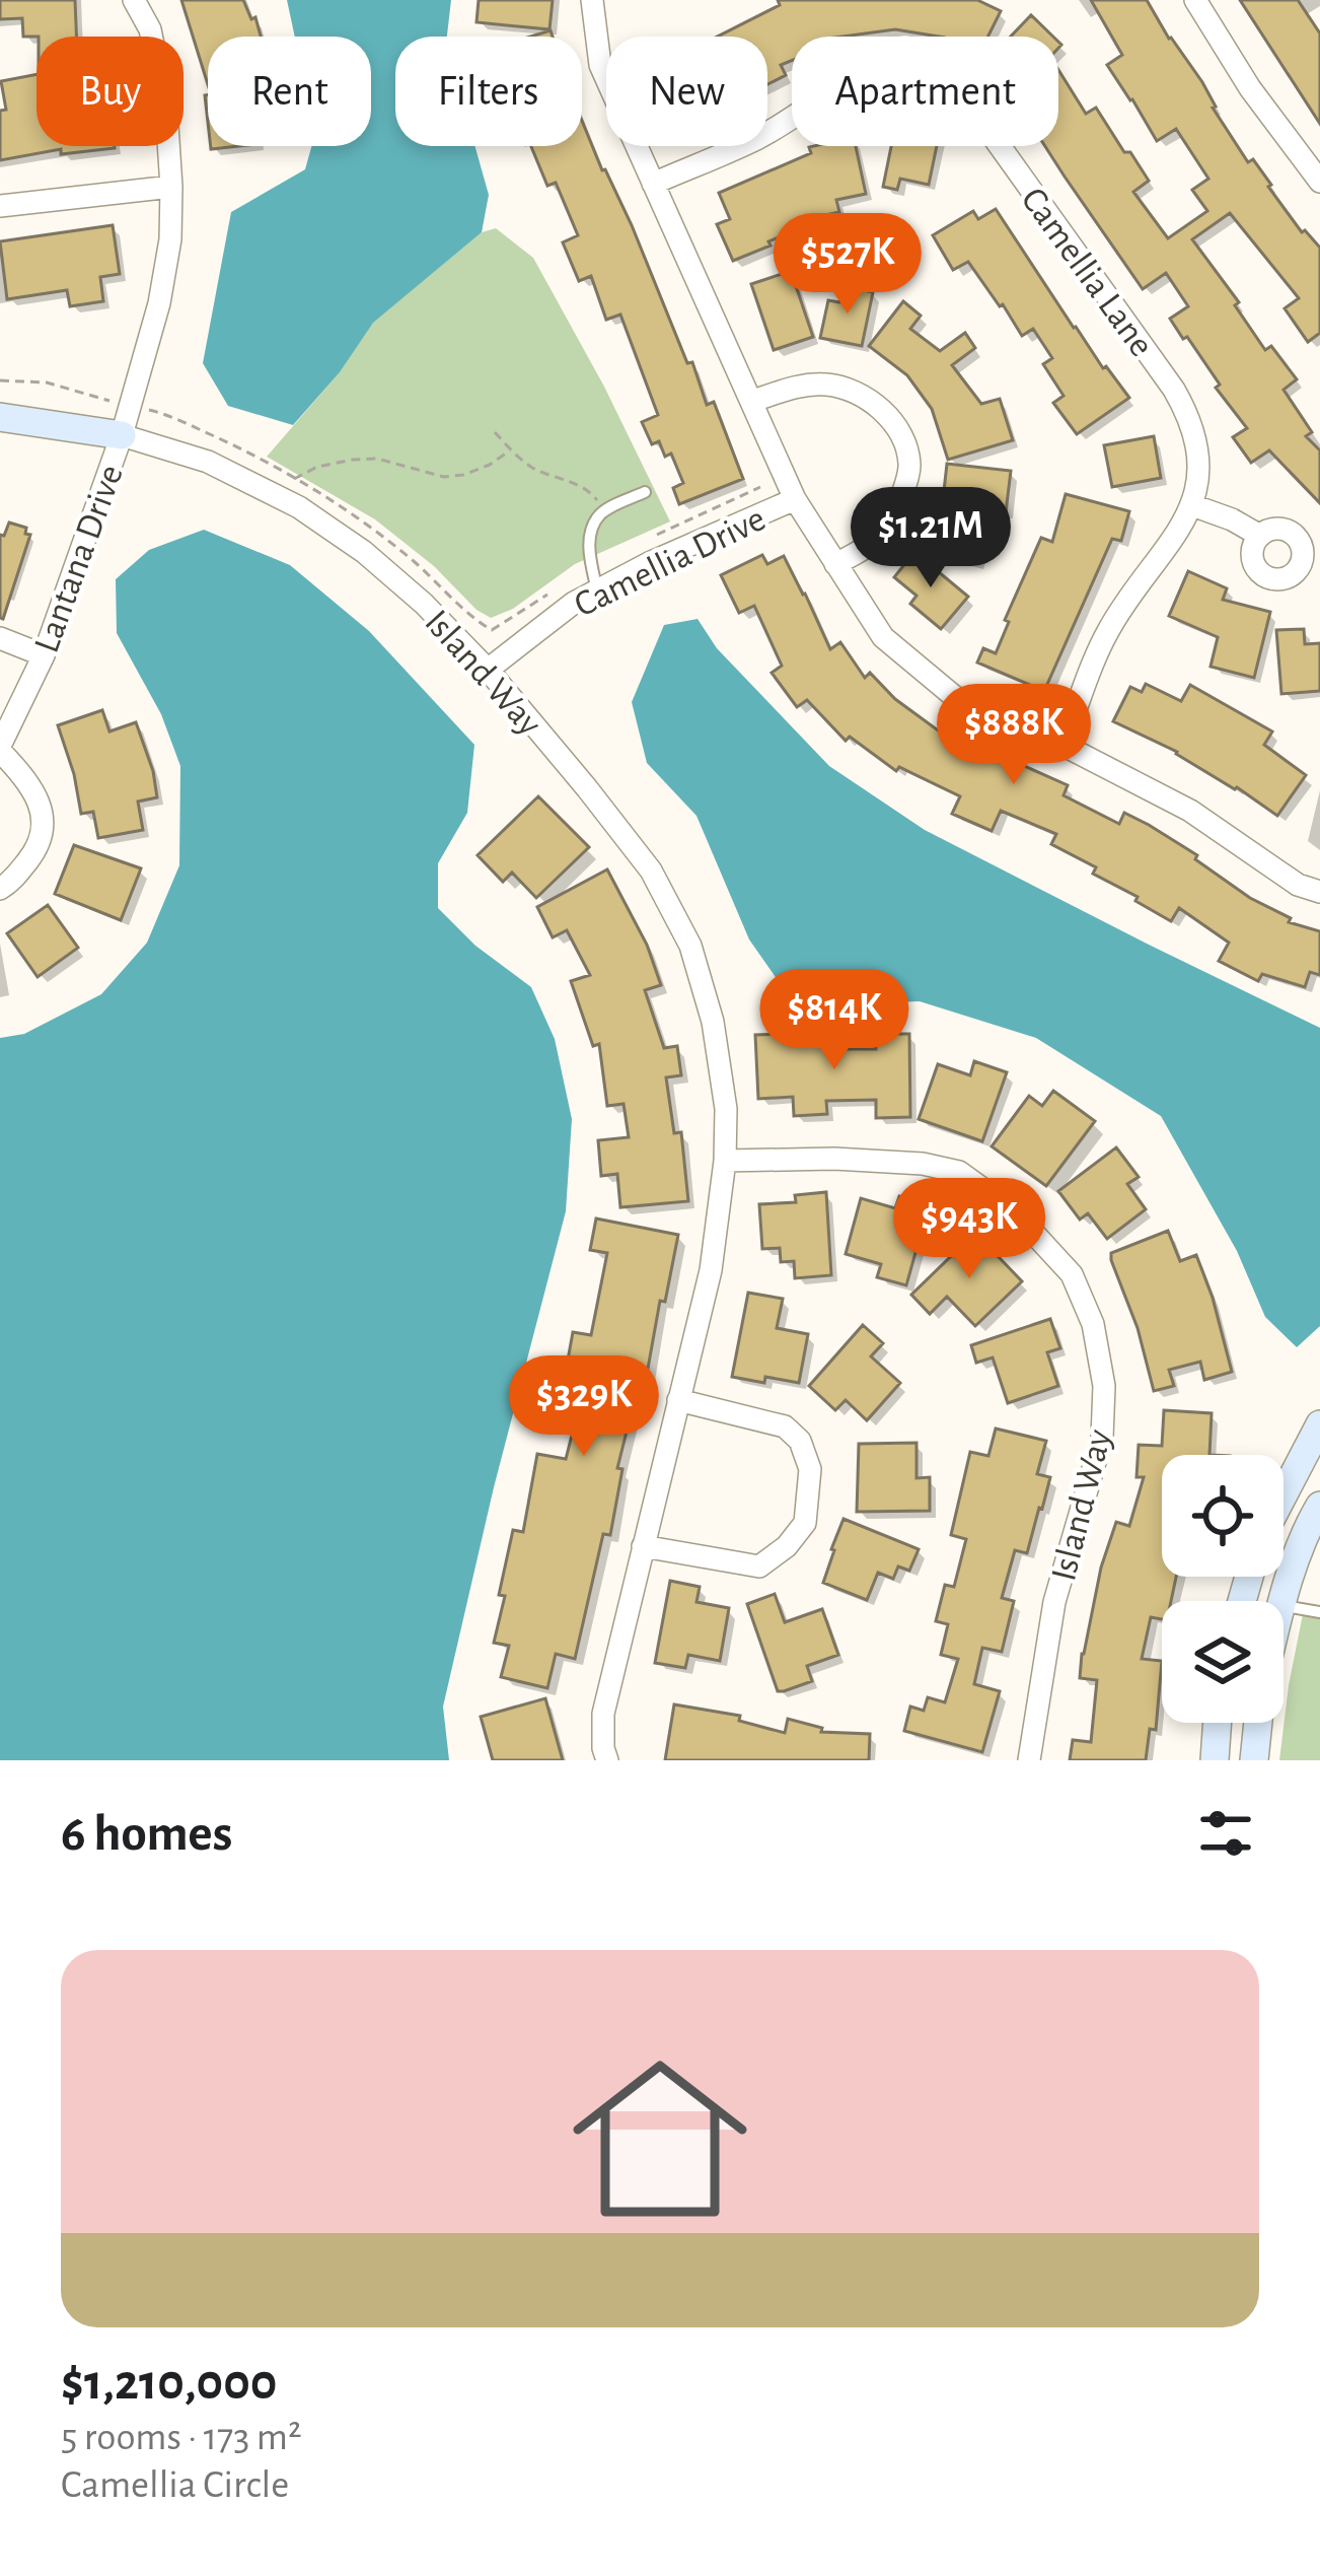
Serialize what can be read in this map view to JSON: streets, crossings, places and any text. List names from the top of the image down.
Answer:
{
  "streets": {
    "street": [
      "Camellia Lane",
      "Lantana Drive",
      "Camellia Drive",
      "Island Way"
    ]
  },
  "crossings": [
    ["Lantana Drive", "Island Way"],
    ["Camellia Drive", "Island Way"]
  ],
  "page": {
    "chip": [
      "Buy",
      "Rent",
      "Filters",
      "New",
      "Apartment"
    ],
    "price": [
      "$527K",
      "$1.21M",
      "$888K",
      "$814K",
      "$943K",
      "$329K"
    ],
    "heading": "6 homes",
    "list": [
      {
        "name": "$1,210,000",
        "note": "5 rooms · 173 m² · Camellia Circle"
      }
    ]
  }
}
